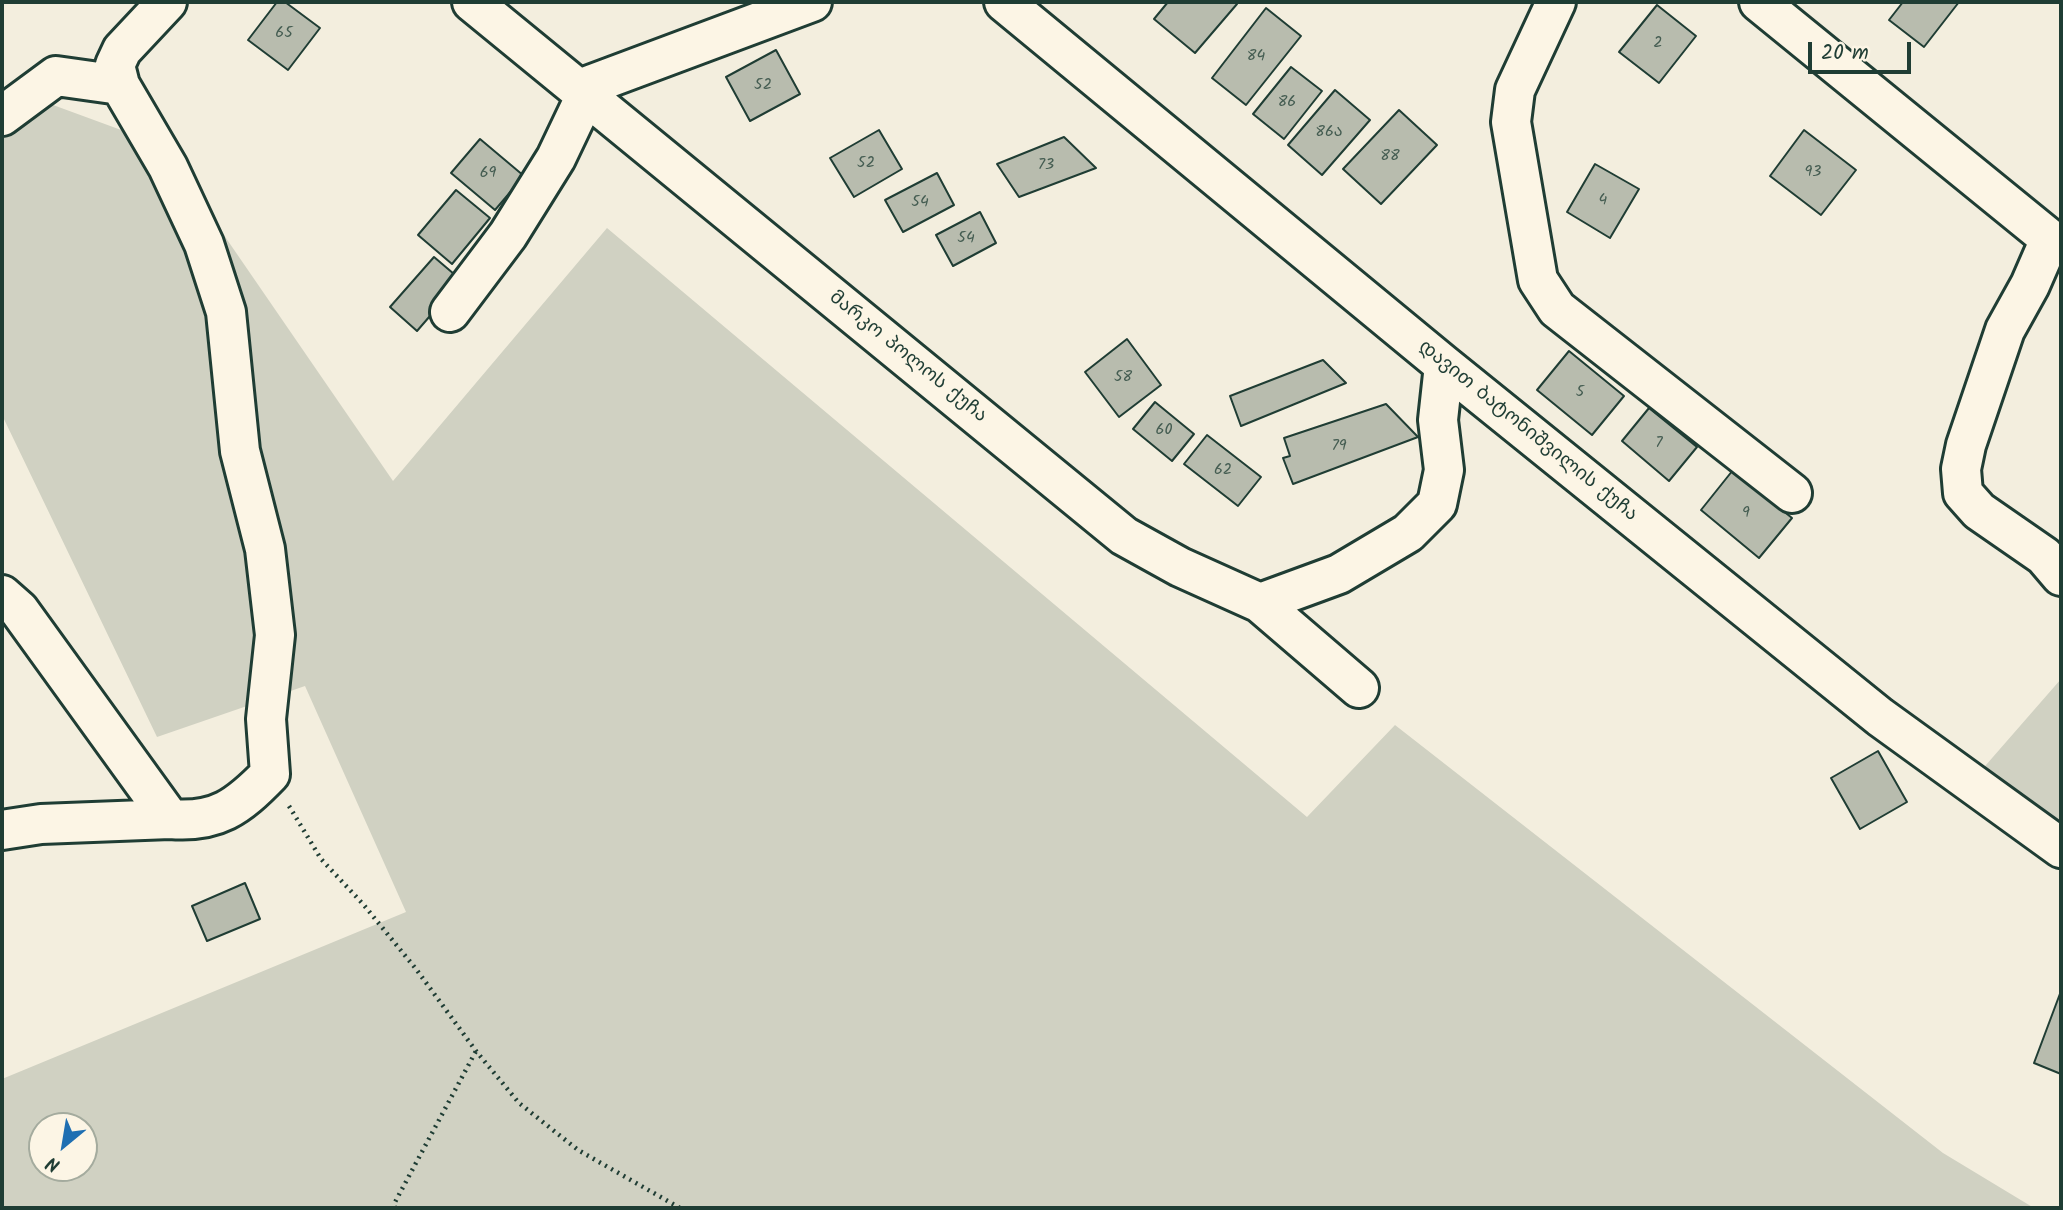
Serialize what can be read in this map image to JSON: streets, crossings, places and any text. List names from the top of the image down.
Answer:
{
  "streets": {
    "street": ["მარკო პოლოს ქუჩა", "დავით ბატონიშვილის ქუჩა"]
  },
  "house_numbers": [
    "65",
    "2",
    "84",
    "52",
    "86",
    "86ა",
    "88",
    "52",
    "73",
    "93",
    "69",
    "4",
    "54",
    "54",
    "58",
    "5",
    "60",
    "7",
    "79",
    "62",
    "9"
  ],
  "scale_bar": "20 m",
  "north": "bottom left"
}
